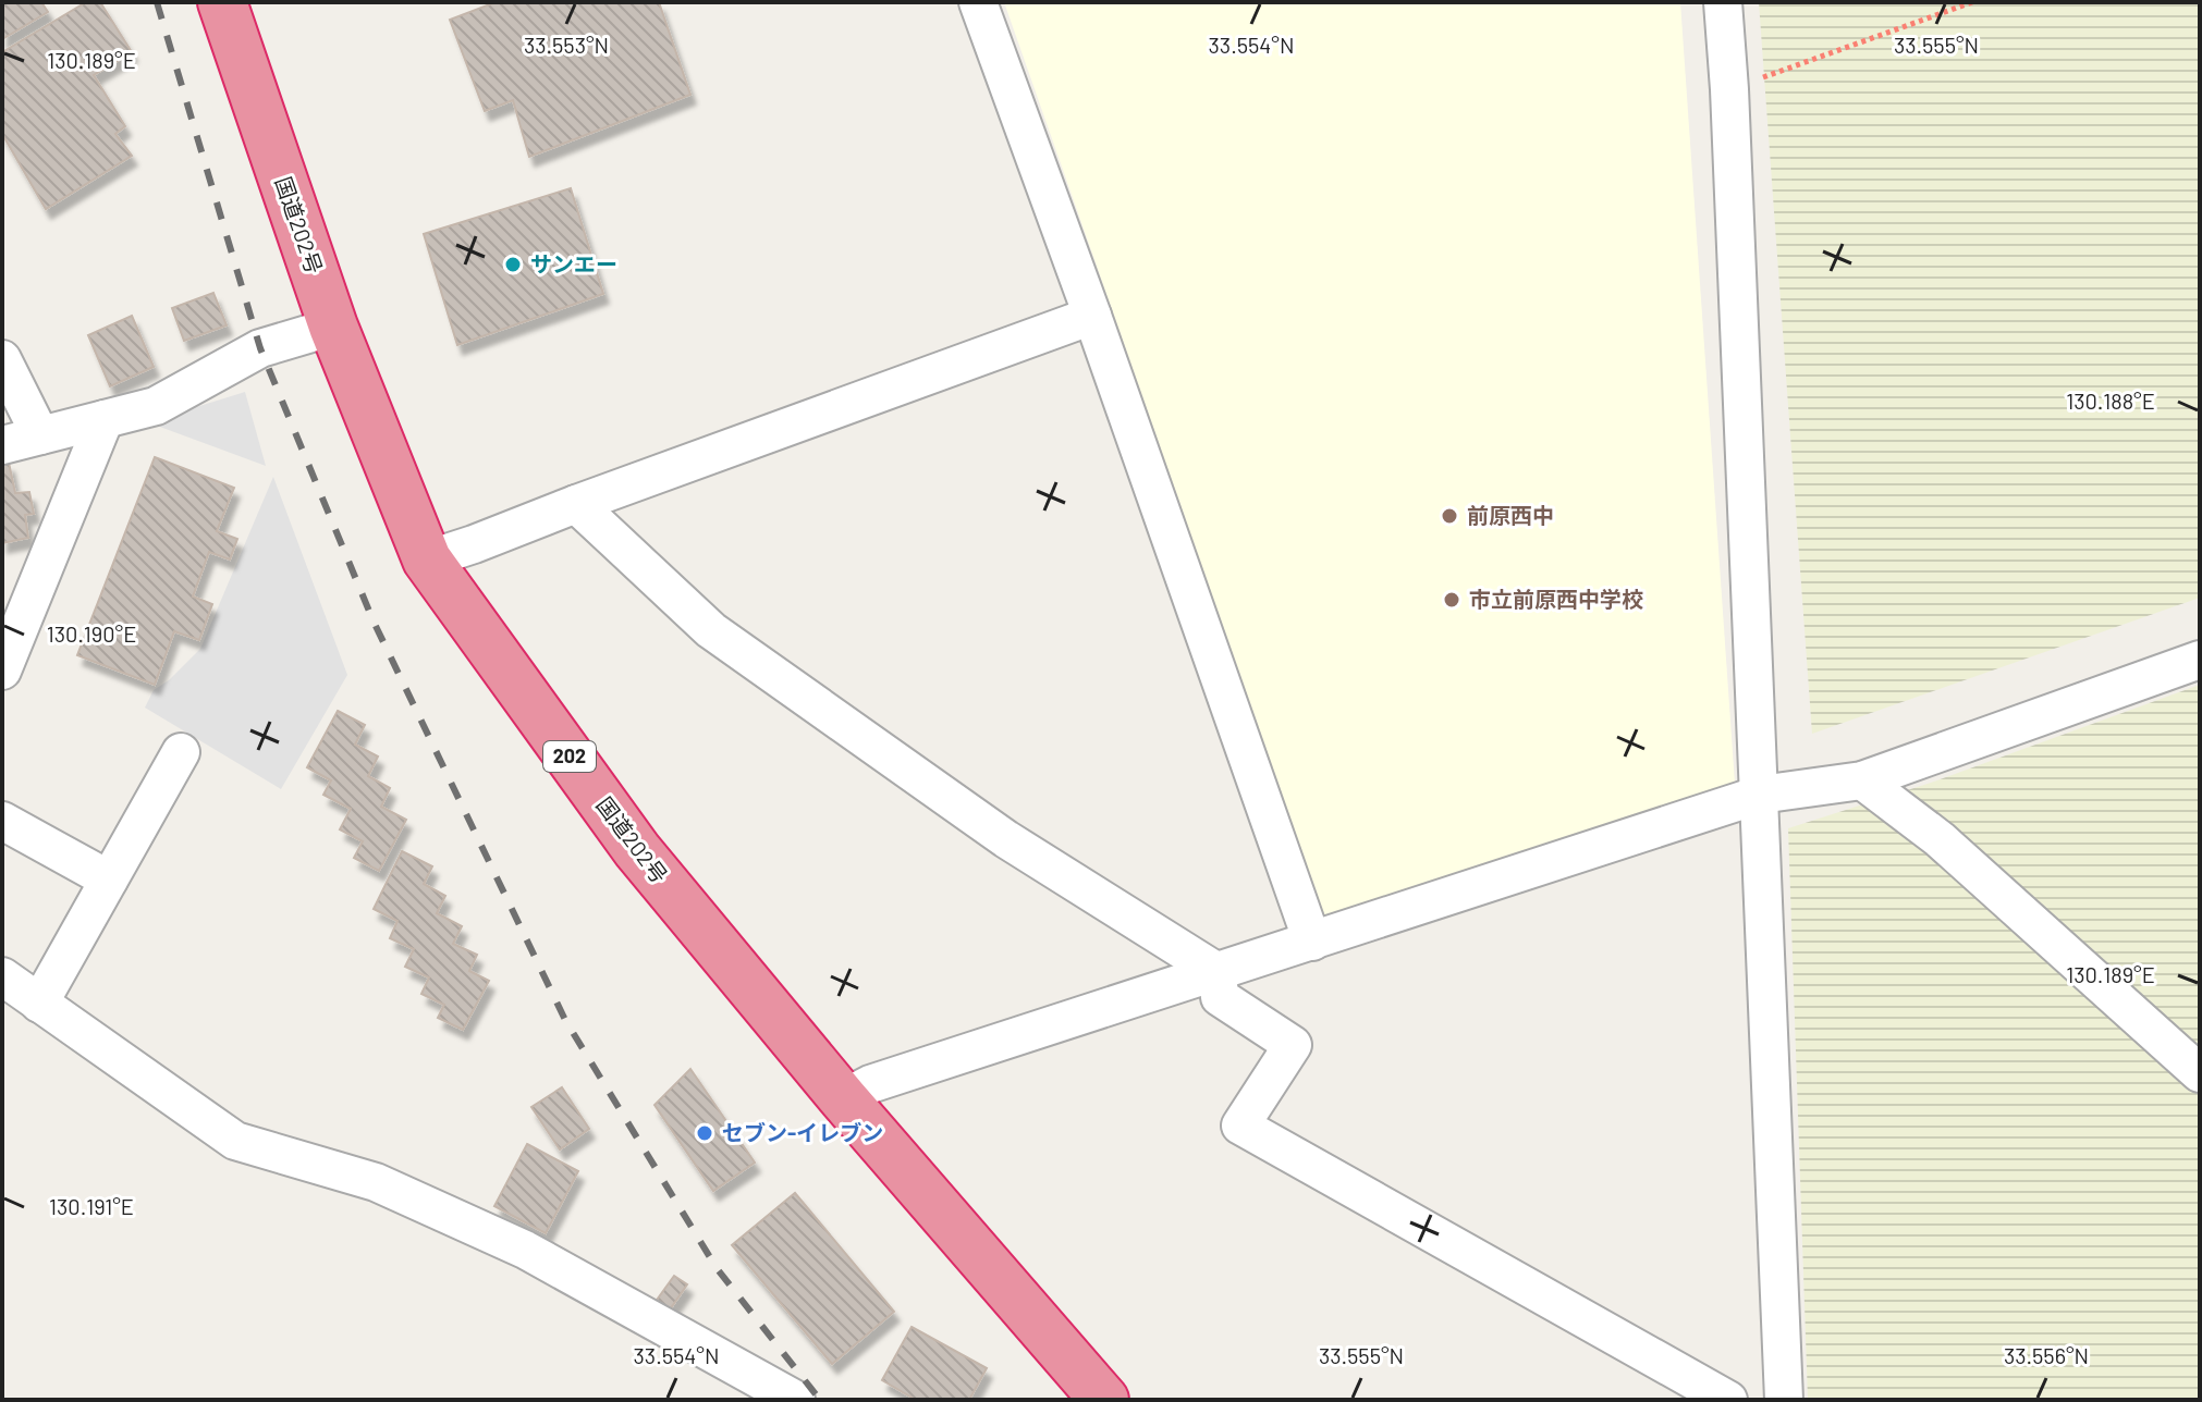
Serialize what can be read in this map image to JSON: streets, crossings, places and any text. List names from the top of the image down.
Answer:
{
  "streets": {
    "highway": ["国道202号", "202"]
  },
  "places": [
    "サンエー",
    "前原西中",
    "市立前原西中学校",
    "セブン-イレブン"
  ],
  "coordinates": [
    "33.553°N",
    "33.554°N",
    "33.555°N",
    "130.189°E",
    "130.188°E",
    "130.190°E",
    "130.191°E",
    "33.556°N"
  ]
}
